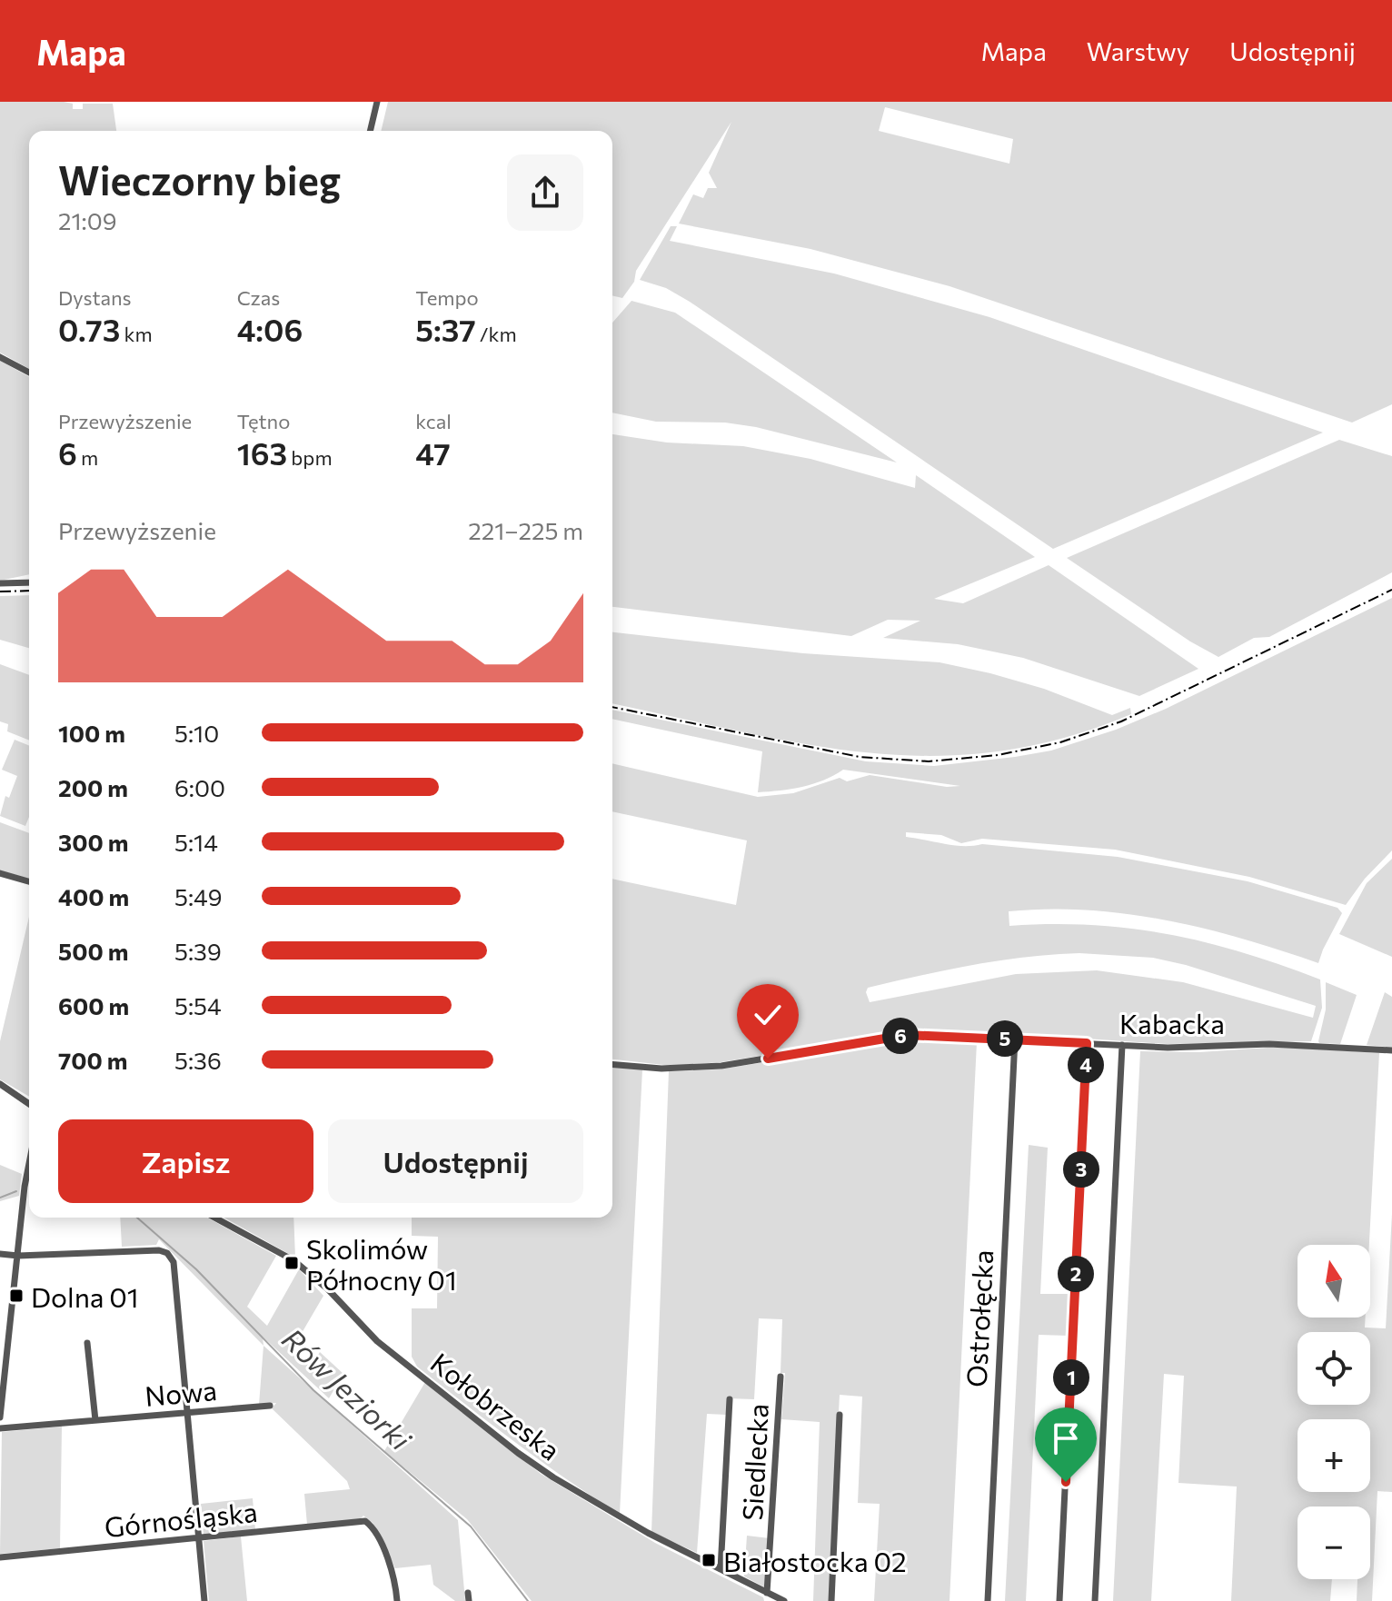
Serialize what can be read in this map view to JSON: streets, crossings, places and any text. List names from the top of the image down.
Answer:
{
  "streets": {
    "street": [
      "Kabacka",
      "Ostrołęcka",
      "Nowa",
      "Kołobrzeska",
      "Siedlecka",
      "Górnośląska"
    ]
  },
  "crossings": [
    ["Kabacka", "Ostrołęcka"],
    ["Kołobrzeska", "Siedlecka"]
  ],
  "water": ["Rów Jeziorki"],
  "places": {
    "transit": ["Skolimów Północny 01", "Dolna 01", "Białostocka 02"]
  },
  "north": "top",
  "page": {
    "header": "Mapa",
    "nav": ["Mapa", "Warstwy", "Udostępnij"],
    "heading": ["Wieczorny bieg", "21:09"],
    "stats": [
      ["Dystans", "0.73 km"],
      ["Czas", "4:06"],
      ["Tempo", "5:37 /km"],
      ["Przewyższenie", "6 m"],
      ["Tętno", "163 bpm"],
      ["kcal", "47"]
    ],
    "chart": ["Przewyższenie", "221–225 m"],
    "list": [
      {
        "name": "100 m",
        "note": "5:10"
      },
      {
        "name": "200 m",
        "note": "6:00"
      },
      {
        "name": "300 m",
        "note": "5:14"
      },
      {
        "name": "400 m",
        "note": "5:49"
      },
      {
        "name": "500 m",
        "note": "5:39"
      },
      {
        "name": "600 m",
        "note": "5:54"
      },
      {
        "name": "700 m",
        "note": "5:36"
      }
    ],
    "pins": [
      "6",
      "5",
      "4",
      "3",
      "2",
      "1"
    ],
    "buttons": ["Zapisz", "Udostępnij"],
    "map_buttons": ["+", "−"]
  }
}
